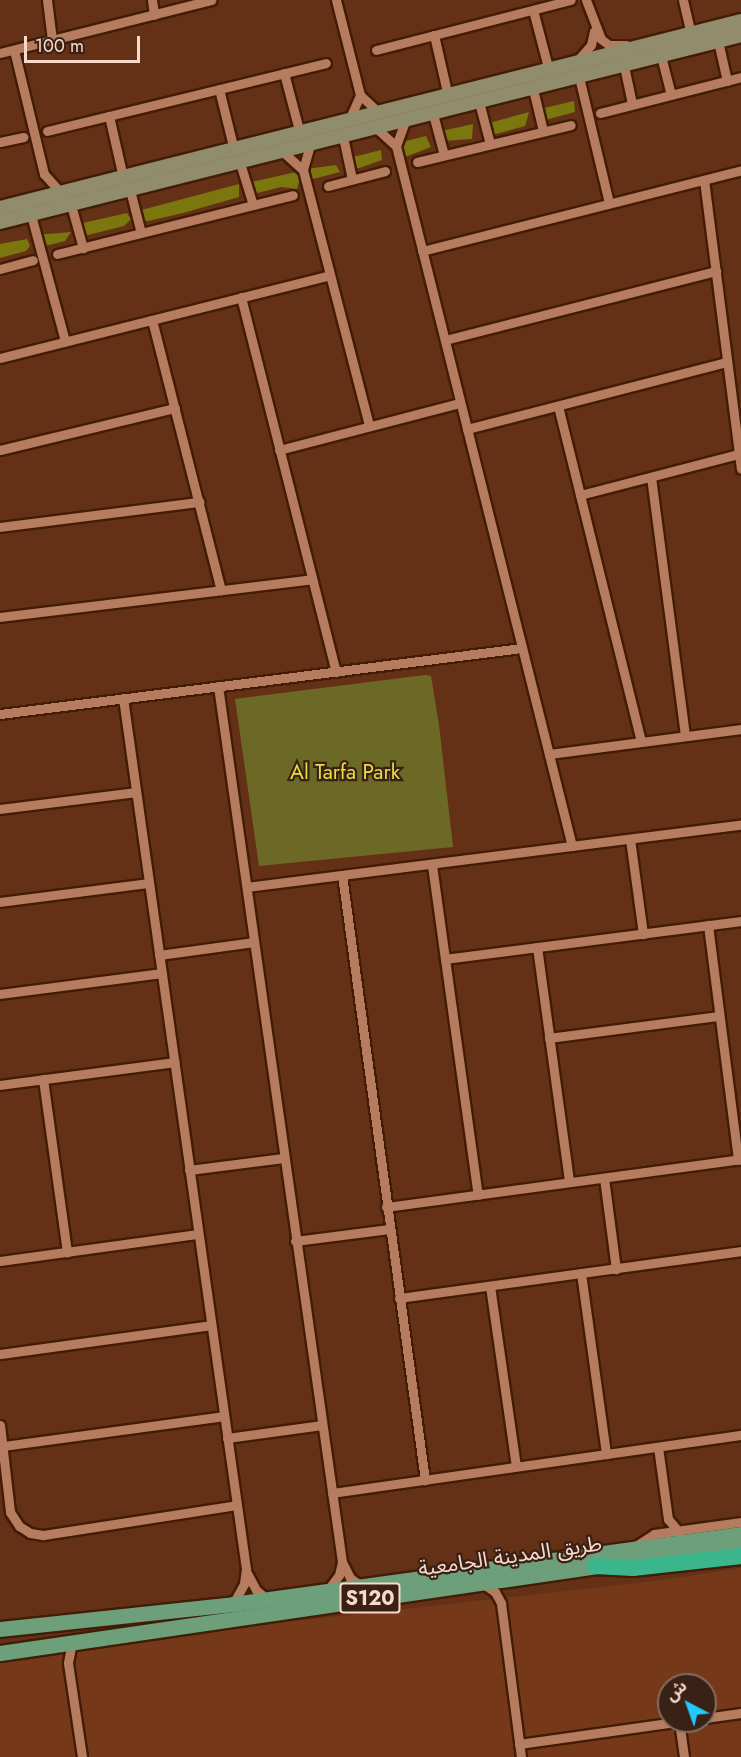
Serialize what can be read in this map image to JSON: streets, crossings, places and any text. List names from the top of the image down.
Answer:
{
  "streets": {
    "main road": ["طريق المدينة الجامعية", "S120"]
  },
  "parks": ["Al Tarfa Park"],
  "scale_bar": "100 m",
  "north": "top left"
}
